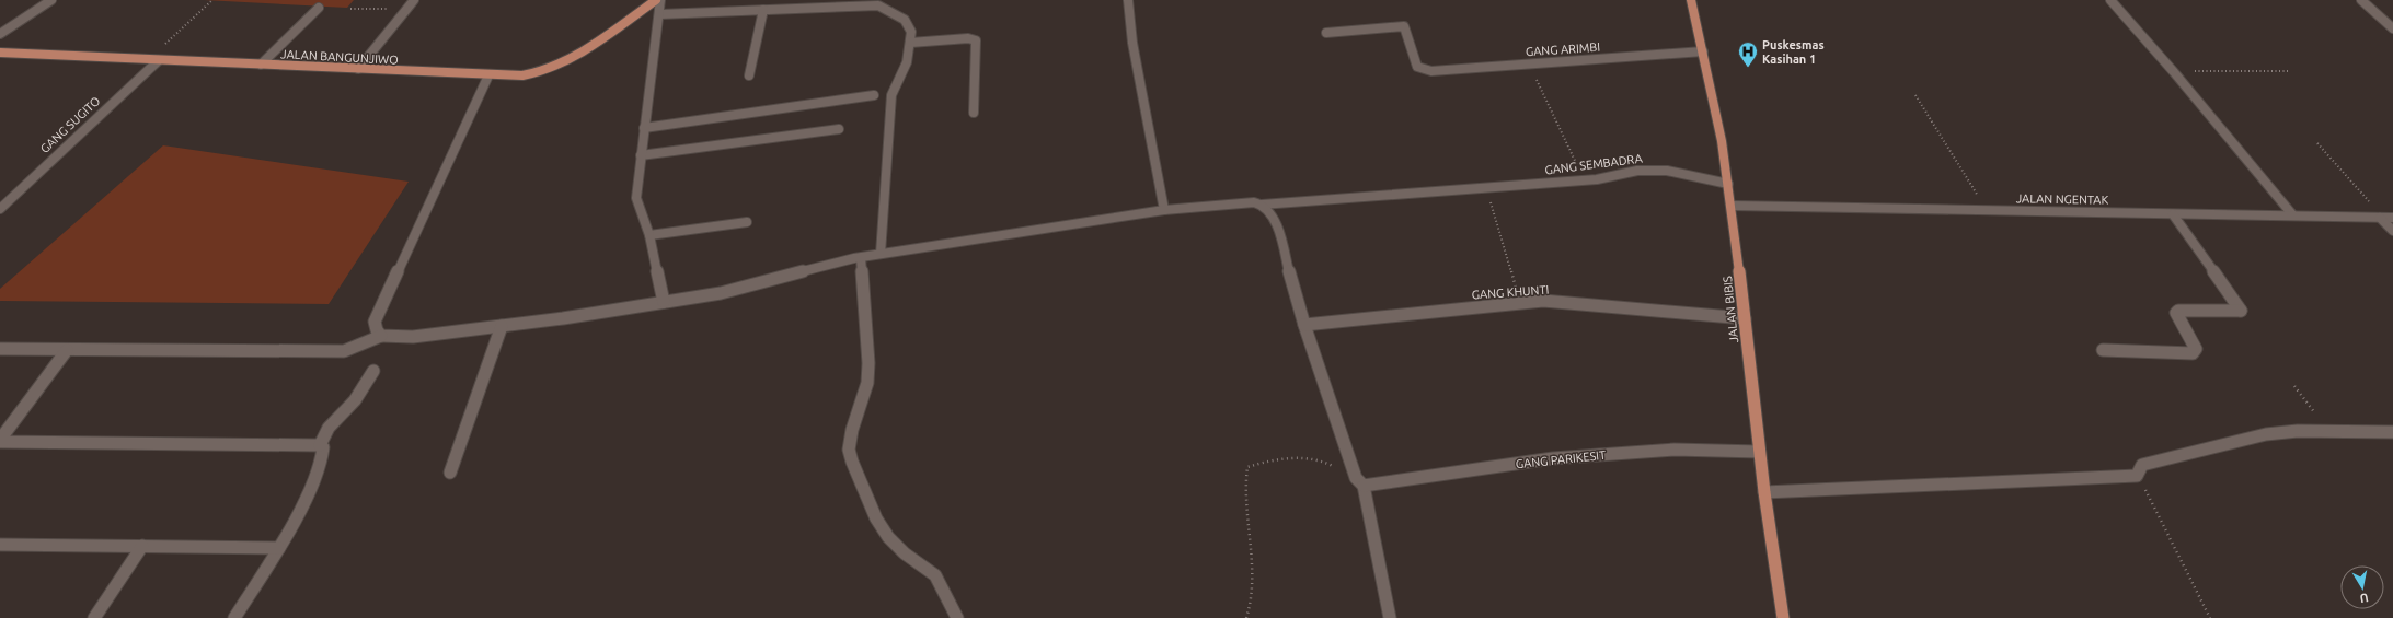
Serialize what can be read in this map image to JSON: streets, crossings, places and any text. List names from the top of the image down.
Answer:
{
  "streets": {
    "main road": ["JALAN BANGUNJIWO", "JALAN BIBIS"],
    "street": [
      "GANG ARIMBI",
      "GANG SUGITO",
      "GANG SEMBADRA",
      "JALAN NGENTAK",
      "GANG KHUNTI",
      "GANG PARIKESIT"
    ]
  },
  "crossings": [
    ["GANG ARIMBI", "JALAN BIBIS"],
    ["JALAN BANGUNJIWO", "GANG SUGITO"],
    ["GANG SEMBADRA", "JALAN BIBIS"],
    ["JALAN NGENTAK", "JALAN BIBIS"],
    ["GANG KHUNTI", "JALAN BIBIS"],
    ["JALAN BIBIS", "GANG PARIKESIT"]
  ],
  "places": {
    "hospital": ["Puskesmas Kasihan 1"]
  },
  "north": "bottom"
}
